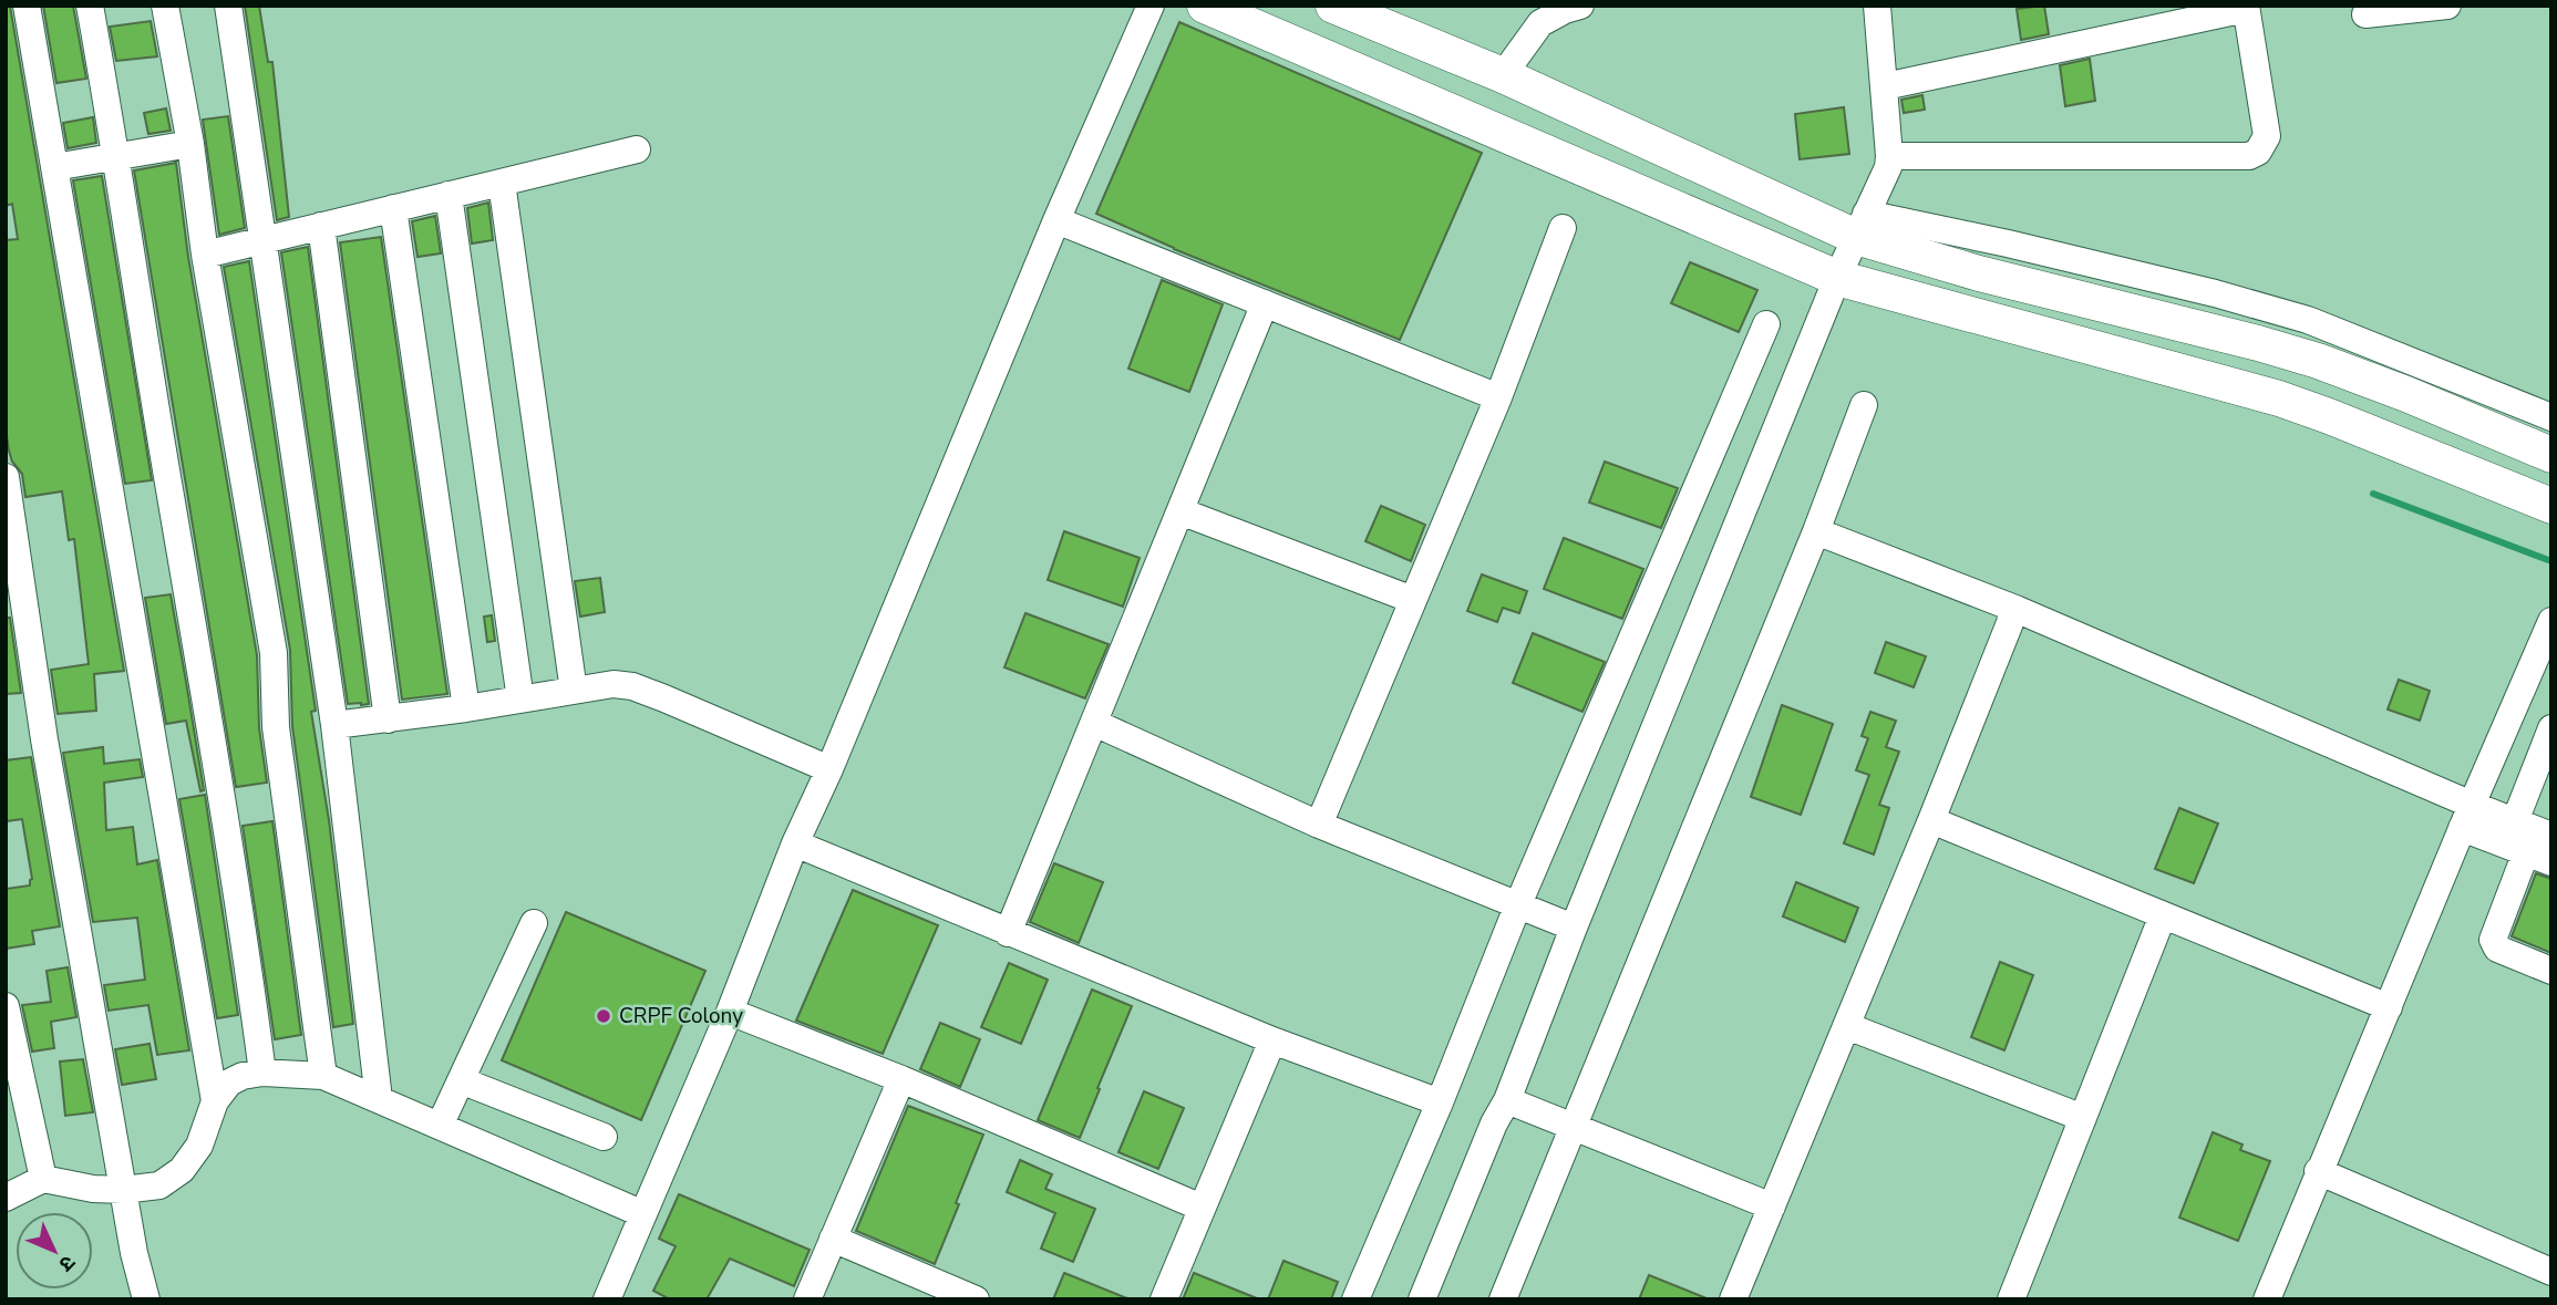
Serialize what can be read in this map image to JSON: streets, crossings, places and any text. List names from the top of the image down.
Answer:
{
  "places": ["CRPF Colony"],
  "north": "bottom right"
}
